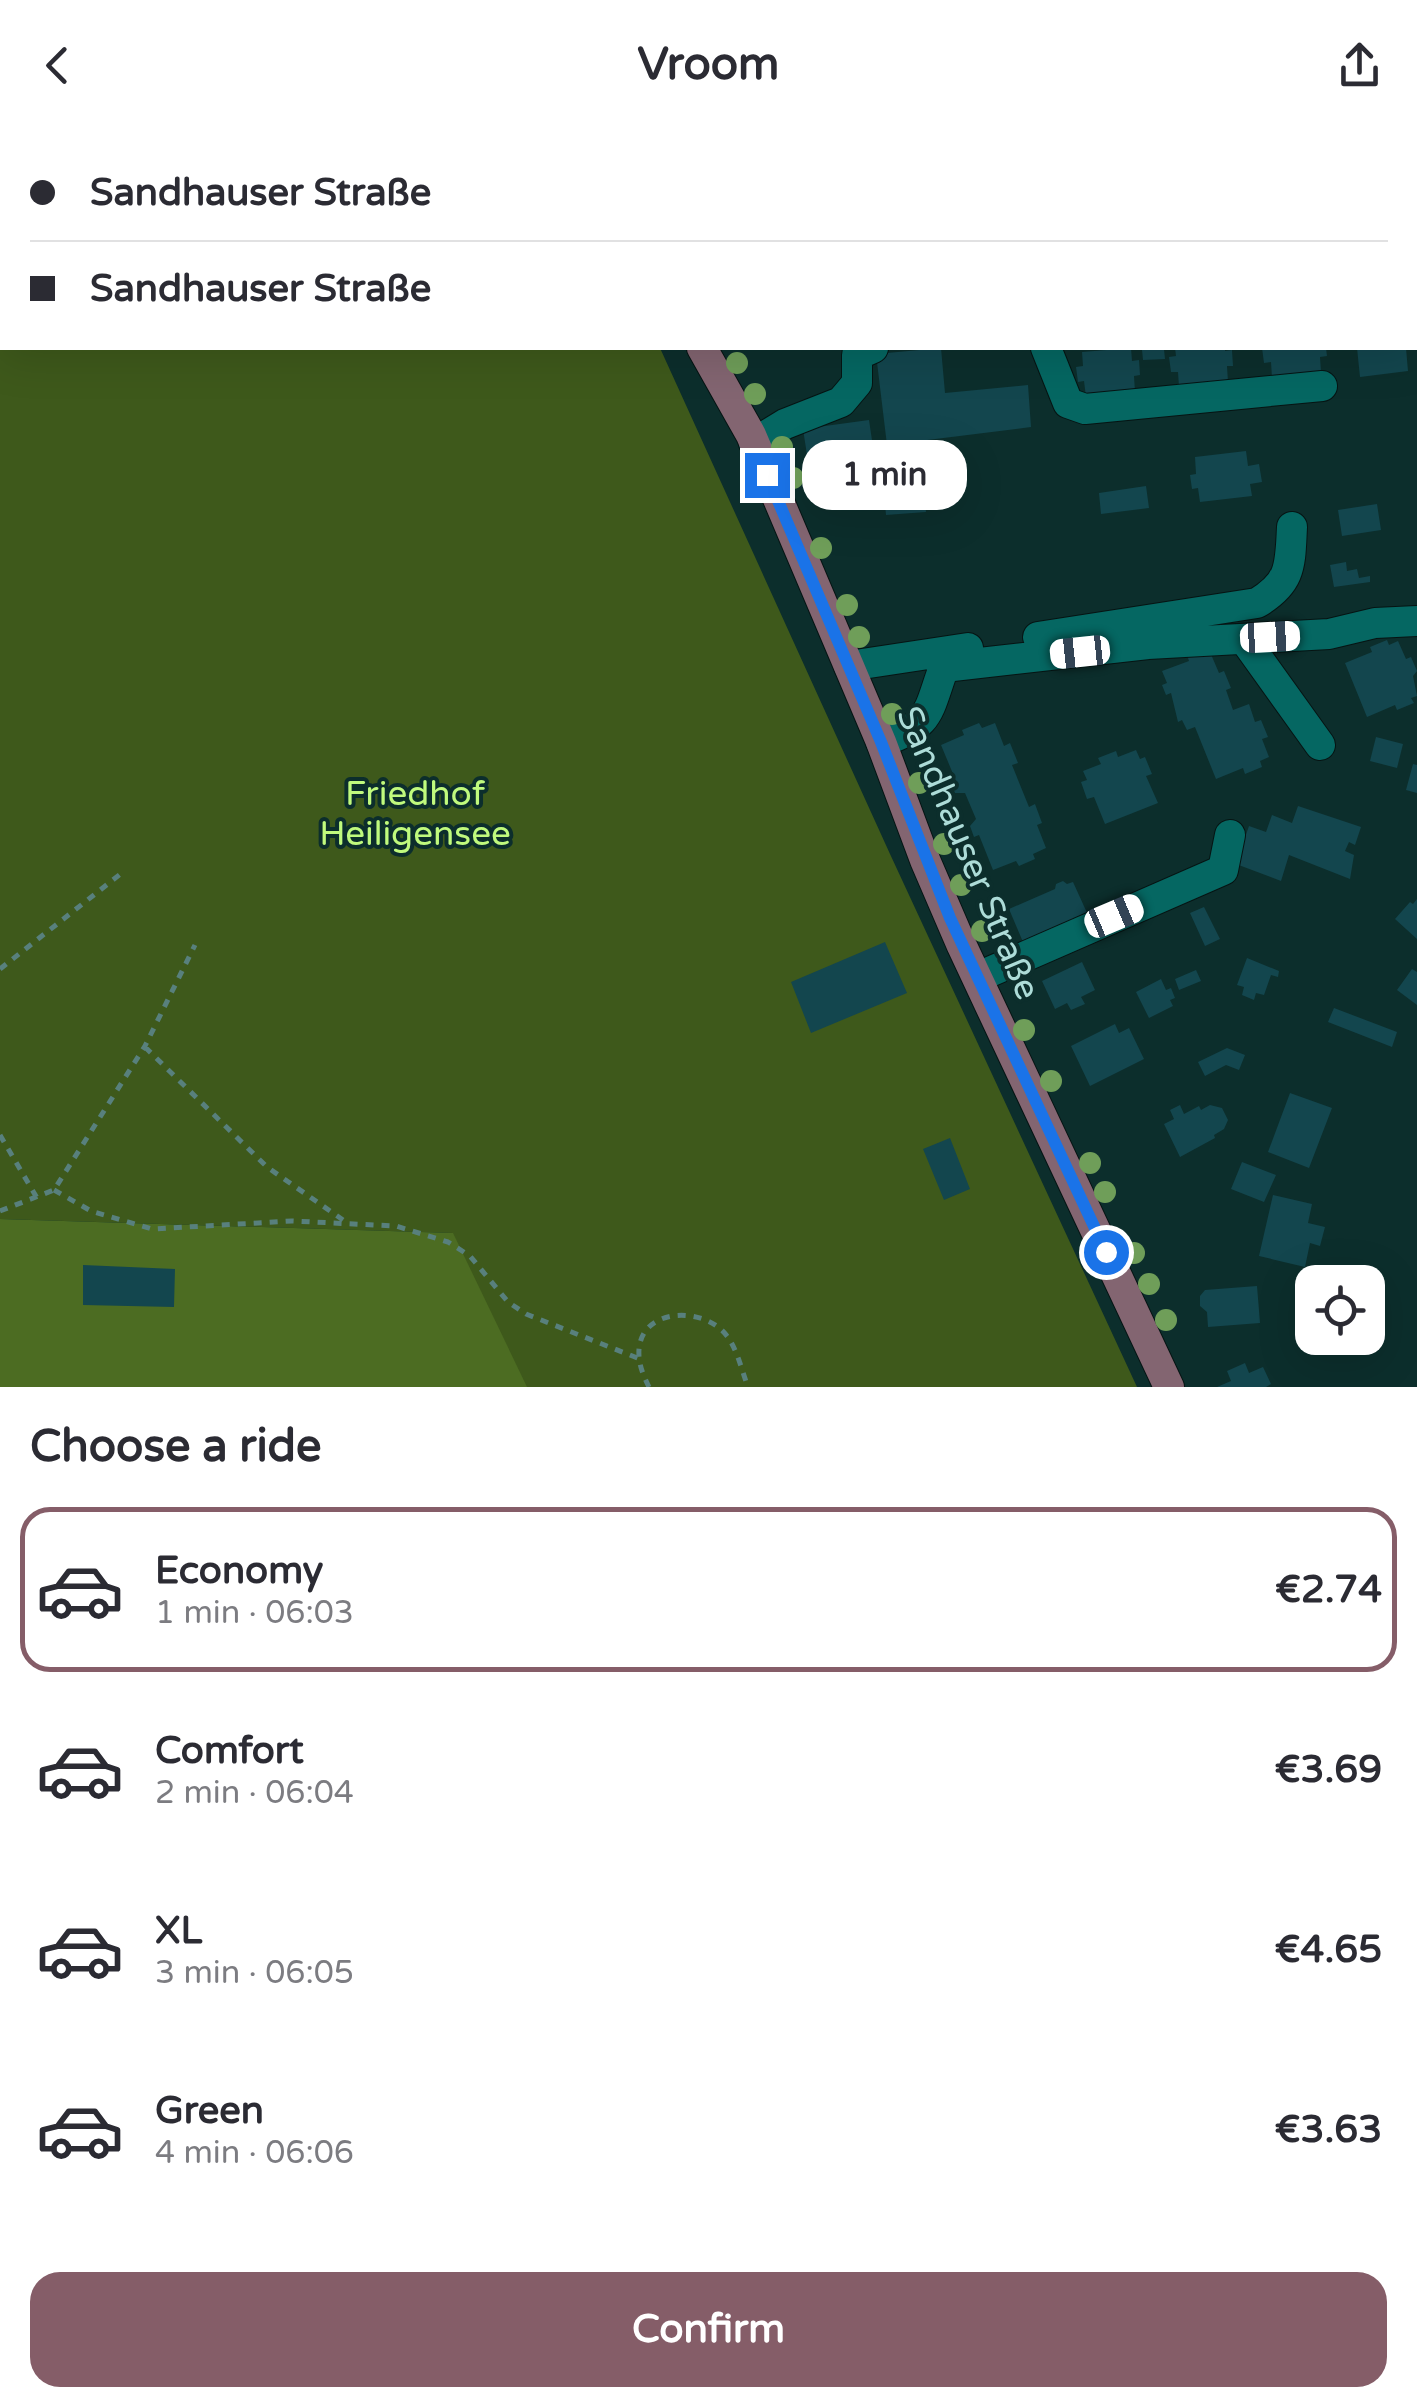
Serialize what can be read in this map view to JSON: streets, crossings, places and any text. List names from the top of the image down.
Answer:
{
  "streets": {
    "main road": ["Sandhauser Straße"]
  },
  "parks": ["Friedhof Heiligensee"],
  "page": {
    "header": "Vroom",
    "banner": ["Sandhauser Straße", "Sandhauser Straße"],
    "bubble": "1 min",
    "heading": "Choose a ride",
    "list": [
      {
        "name": "Economy",
        "note": "1 min · 06:03",
        "value": "€2.74"
      },
      {
        "name": "Comfort",
        "note": "2 min · 06:04",
        "value": "€3.69"
      },
      {
        "name": "XL",
        "note": "3 min · 06:05",
        "value": "€4.65"
      },
      {
        "name": "Green",
        "note": "4 min · 06:06",
        "value": "€3.63"
      }
    ],
    "buttons": "Confirm"
  }
}
